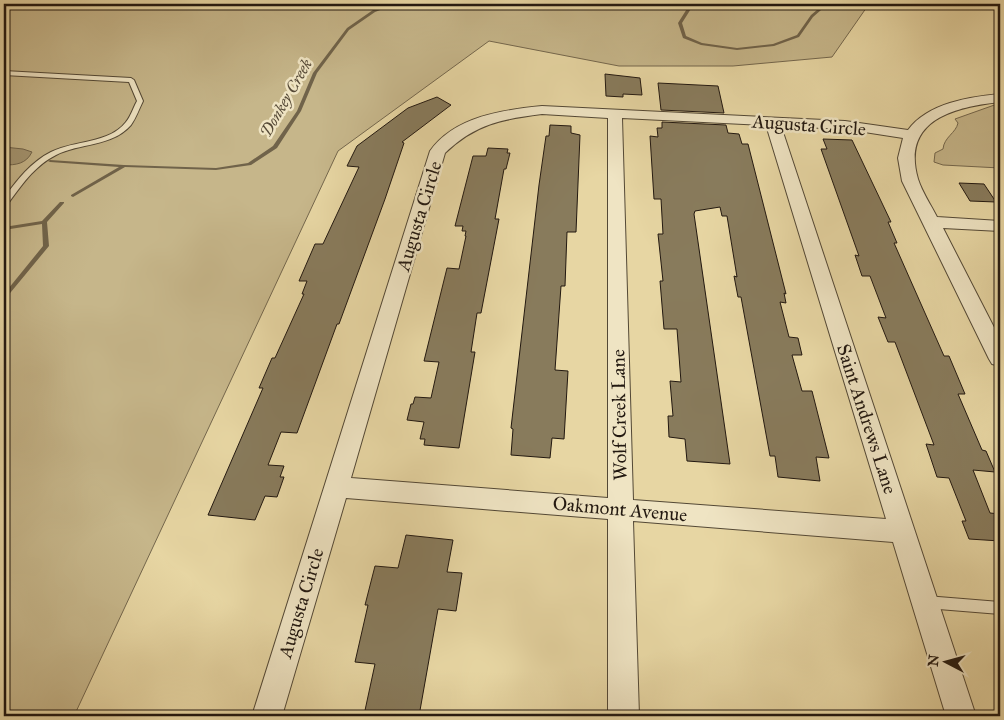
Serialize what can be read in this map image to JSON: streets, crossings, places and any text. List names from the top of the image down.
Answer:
{
  "streets": {
    "street": [
      "Augusta Circle",
      "Wolf Creek Lane",
      "Saint Andrews Lane",
      "Oakmont Avenue"
    ]
  },
  "crossings": [
    ["Augusta Circle", "Wolf Creek Lane"],
    ["Augusta Circle", "Saint Andrews Lane"],
    ["Augusta Circle", "Oakmont Avenue"],
    ["Wolf Creek Lane", "Oakmont Avenue"],
    ["Saint Andrews Lane", "Oakmont Avenue"]
  ],
  "water": ["Donkey Creek"],
  "north": "left"
}
